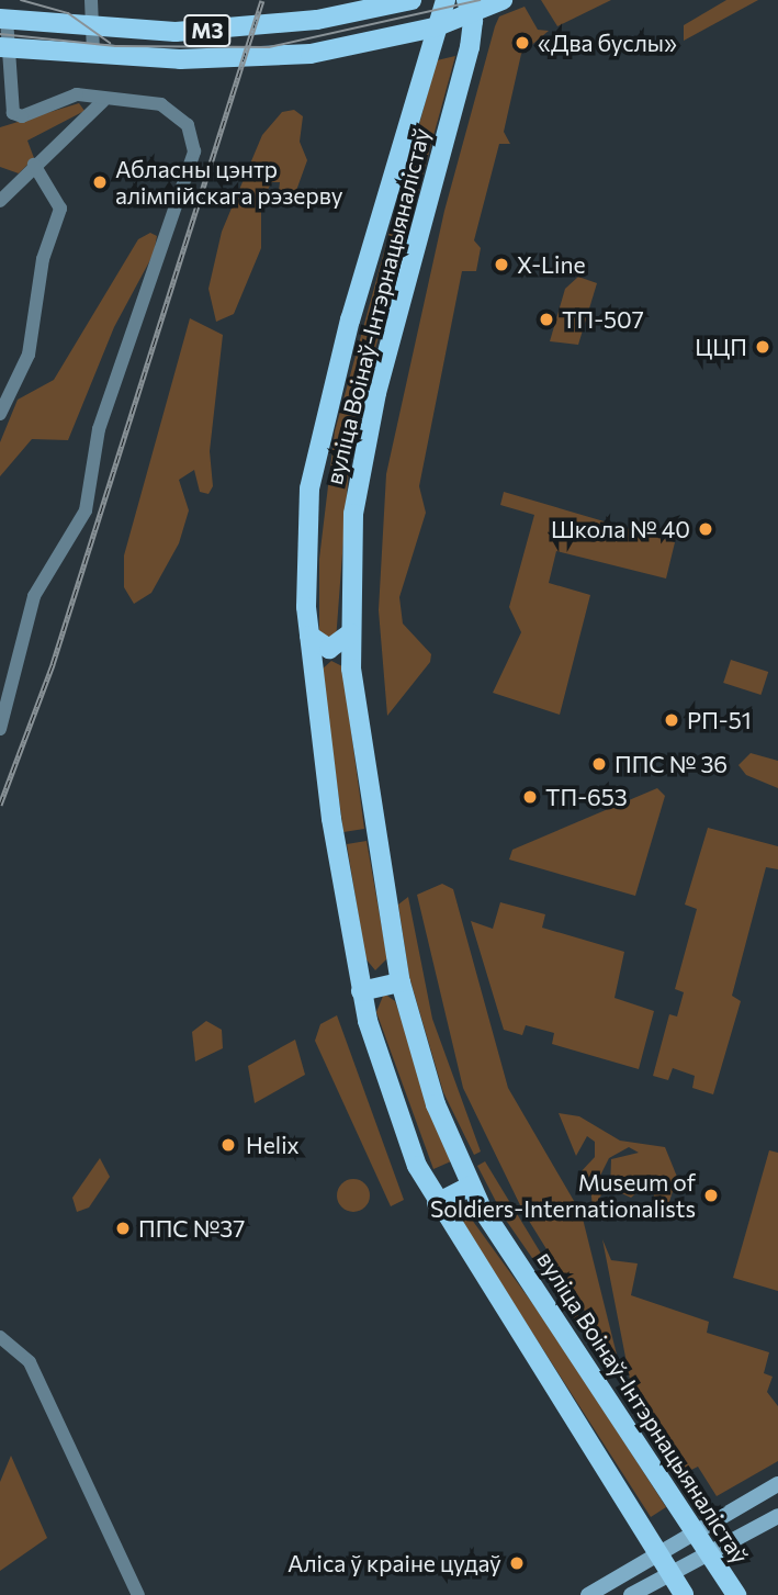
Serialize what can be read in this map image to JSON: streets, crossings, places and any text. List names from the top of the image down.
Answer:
{
  "streets": {
    "main road": ["М3", "вуліца Воінаў-Інтэрнацыяналістаў"]
  },
  "crossings": [
    ["М3", "вуліца Воінаў-Інтэрнацыяналістаў"]
  ],
  "places": [
    "«Два буслы»",
    "Абласны цэнтр алімпійскага рэзерву",
    "X-Line",
    "ТП-507",
    "ЦЦП",
    "Школа № 40",
    "РП-51",
    "ППС № 36",
    "ТП-653",
    "Helix",
    "Museum of Soldiers-Internationalists",
    "ППС №37",
    "Аліса ў краіне цудаў"
  ]
}
